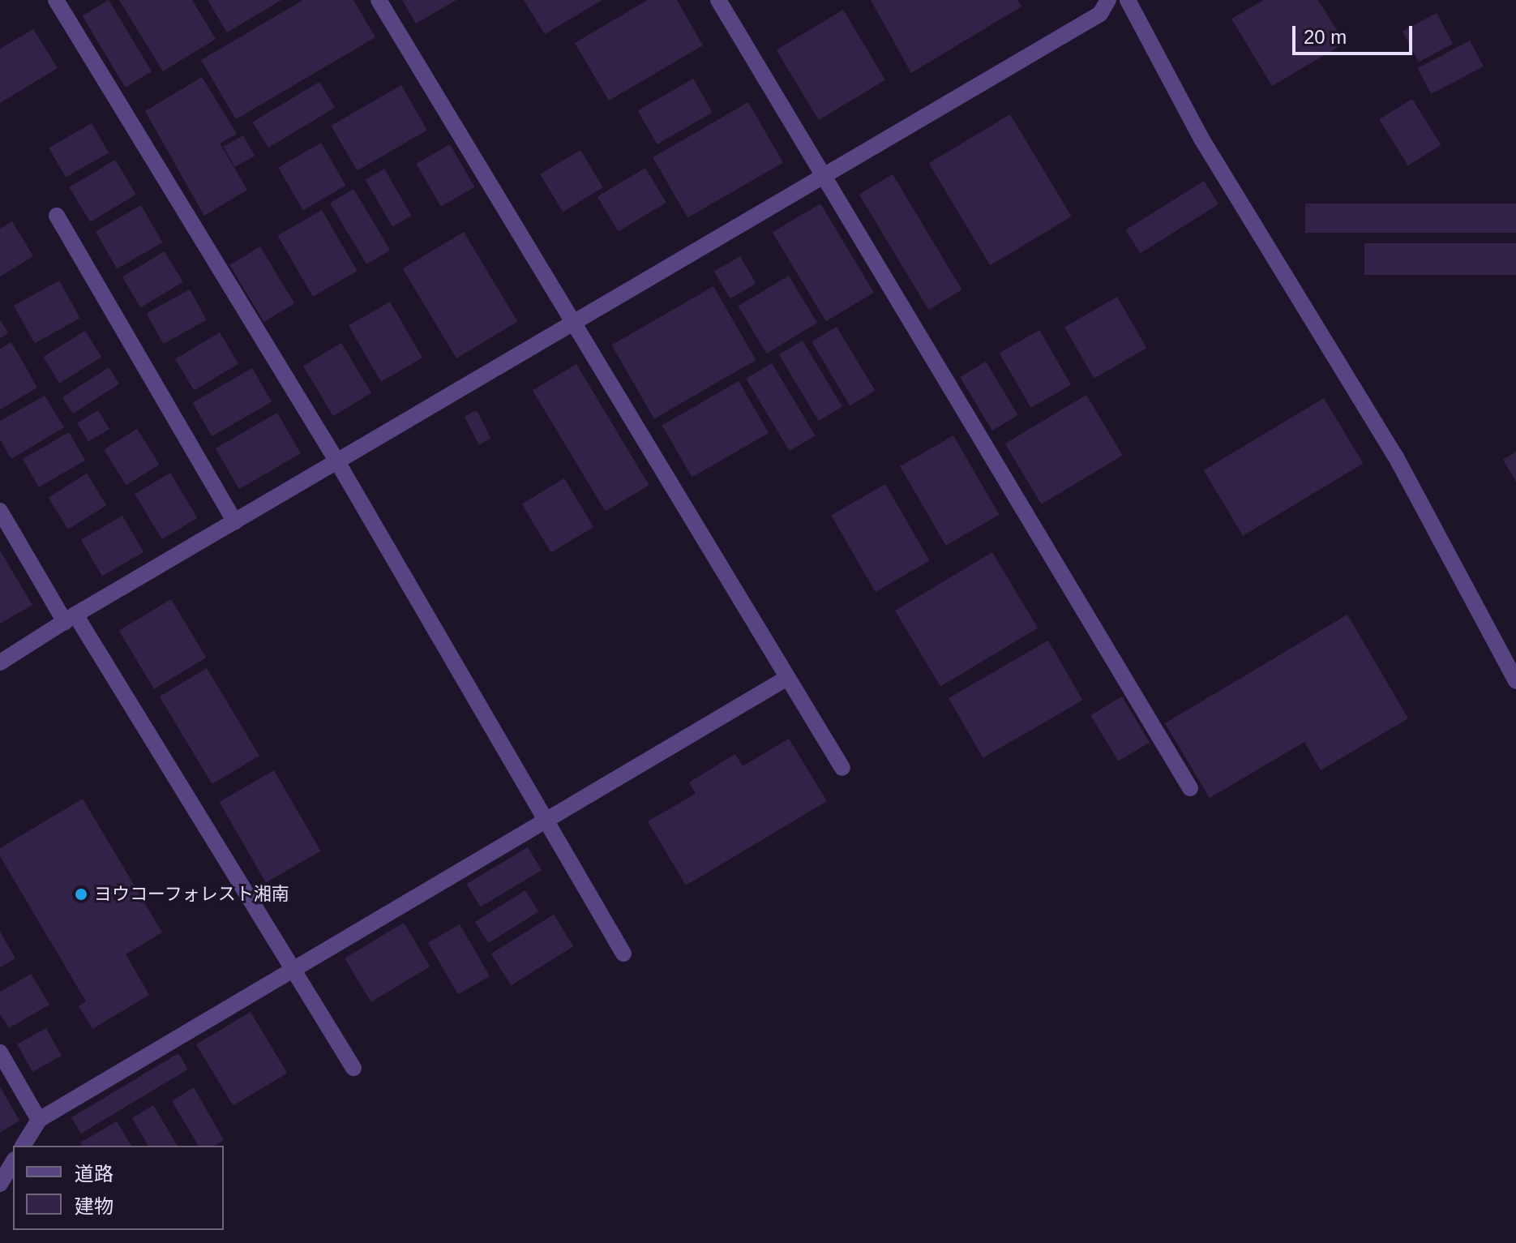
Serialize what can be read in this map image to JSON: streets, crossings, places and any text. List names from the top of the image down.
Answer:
{
  "places": ["ヨウコーフォレスト湘南"],
  "legend": ["道路", "建物"],
  "scale_bar": "20 m"
}
